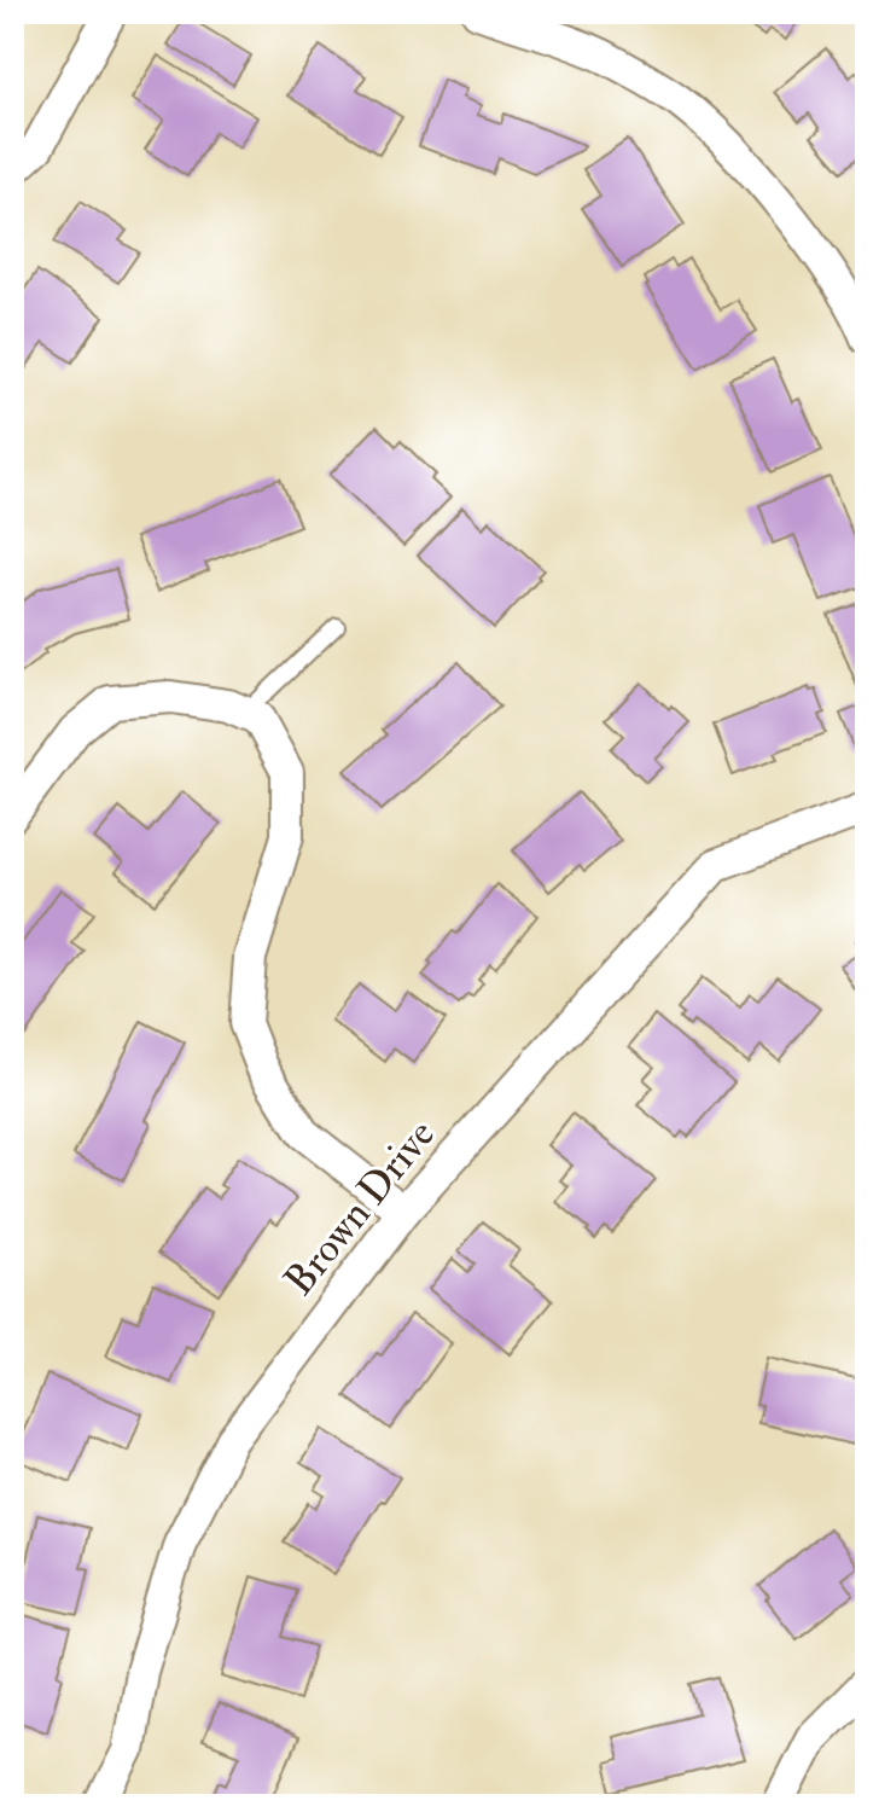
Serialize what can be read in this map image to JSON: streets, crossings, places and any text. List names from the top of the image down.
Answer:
{
  "streets": {
    "street": ["Brown Drive"]
  }
}
